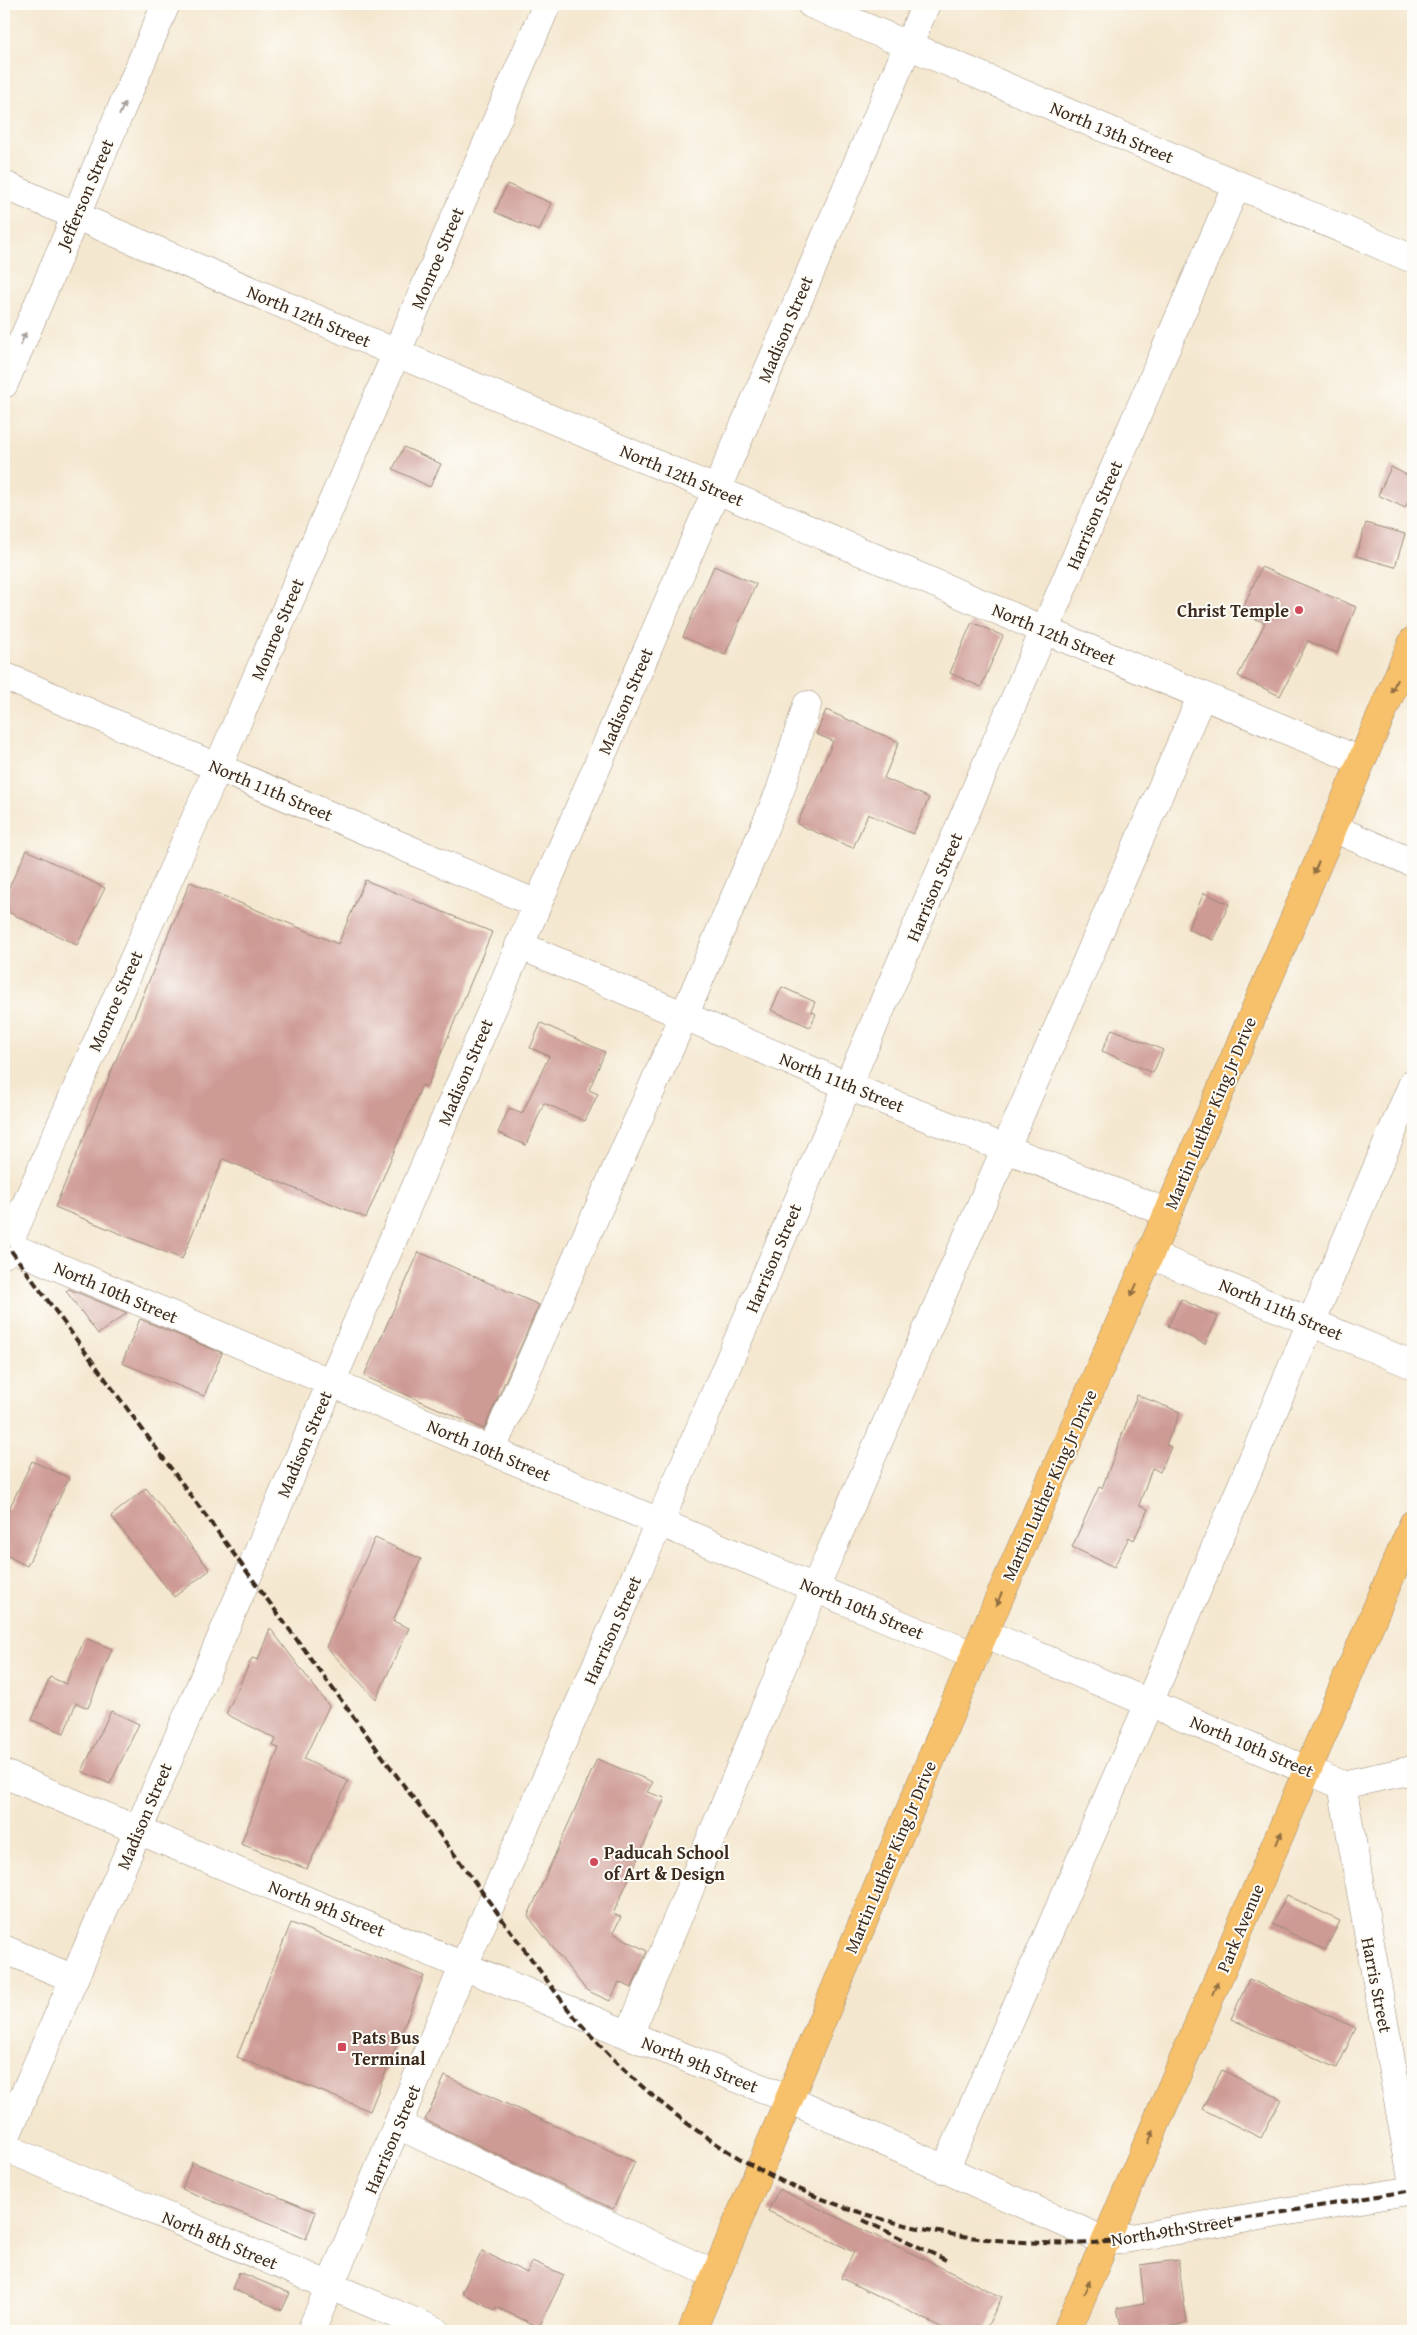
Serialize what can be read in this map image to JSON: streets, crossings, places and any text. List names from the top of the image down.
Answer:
{
  "streets": {
    "main road": ["Martin Luther King Jr Drive", "Park Avenue"],
    "street": [
      "North 13th Street",
      "Jefferson Street",
      "Monroe Street",
      "North 12th Street",
      "Madison Street",
      "Harrison Street",
      "North 11th Street",
      "North 10th Street",
      "North 9th Street",
      "Harris Street",
      "North 8th Street"
    ]
  },
  "crossings": [
    ["North 13th Street", "Madison Street"],
    ["North 13th Street", "Harrison Street"],
    ["Jefferson Street", "North 12th Street"],
    ["Monroe Street", "North 12th Street"],
    ["Monroe Street", "North 11th Street"],
    ["Monroe Street", "North 10th Street"],
    ["North 12th Street", "Madison Street"],
    ["North 12th Street", "Harrison Street"],
    ["North 12th Street", "Martin Luther King Jr Drive"],
    ["Madison Street", "North 11th Street"],
    ["Madison Street", "North 10th Street"],
    ["Madison Street", "North 9th Street"],
    ["Harrison Street", "North 11th Street"],
    ["Harrison Street", "North 10th Street"],
    ["Harrison Street", "North 9th Street"],
    ["Harrison Street", "North 8th Street"],
    ["North 11th Street", "Martin Luther King Jr Drive"],
    ["Martin Luther King Jr Drive", "North 10th Street"],
    ["Martin Luther King Jr Drive", "North 9th Street"],
    ["North 10th Street", "Park Avenue"],
    ["North 10th Street", "Harris Street"],
    ["North 9th Street", "Park Avenue"]
  ],
  "one_way": ["Jefferson Street", "Martin Luther King Jr Drive", "Park Avenue"],
  "places": {
    "other": ["Christ Temple", "Paducah School of Art & Design"],
    "transit": ["Pats Bus Terminal"]
  }
}
